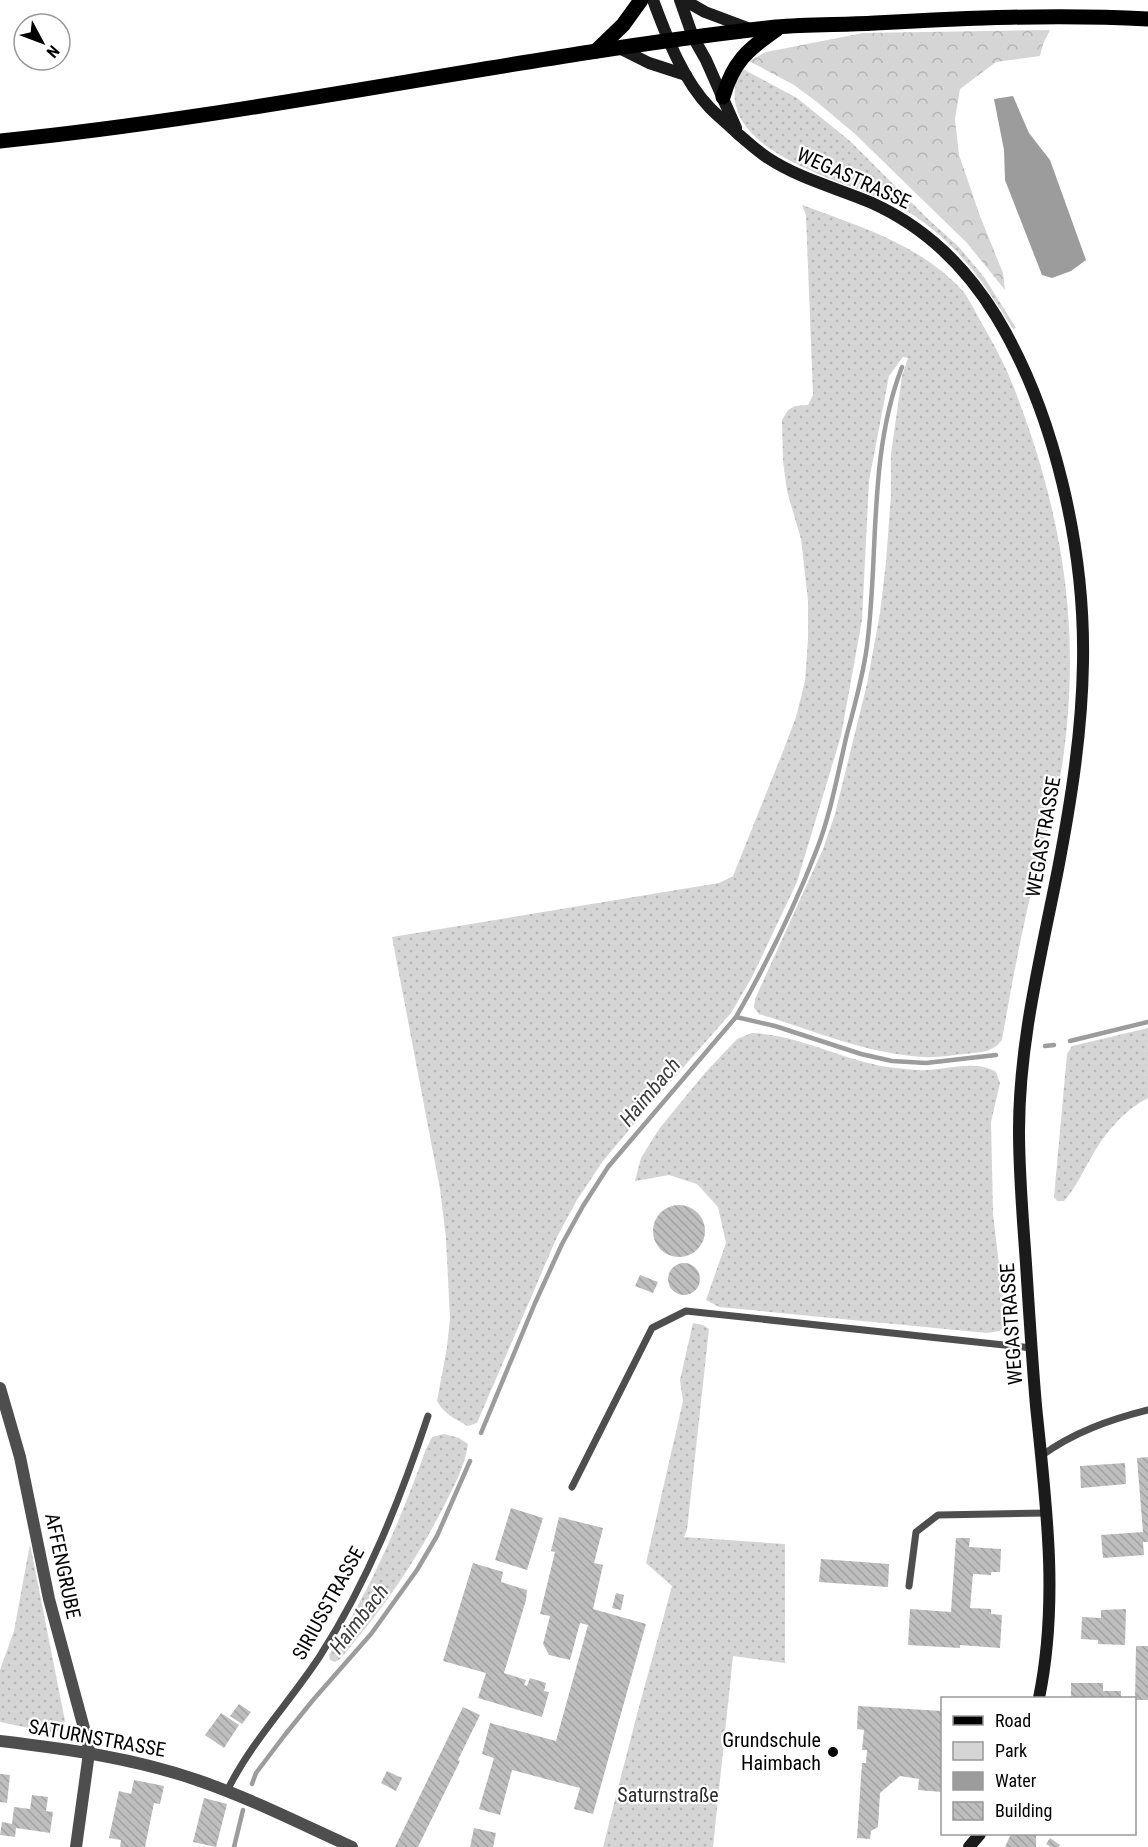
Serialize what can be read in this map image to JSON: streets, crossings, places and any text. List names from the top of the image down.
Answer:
{
  "streets": {
    "main road": ["WEGASTRASSE"],
    "street": ["AFFENGRUBE", "SATURNSTRASSE"],
    "lane": ["SIRIUSSTRASSE"]
  },
  "crossings": [
    ["AFFENGRUBE", "SATURNSTRASSE"],
    ["SIRIUSSTRASSE", "SATURNSTRASSE"]
  ],
  "water": ["Haimbach"],
  "parks": ["Saturnstraße"],
  "places": ["Grundschule Haimbach"],
  "legend": [
    "Road",
    "Park",
    "Water",
    "Building"
  ],
  "north": "bottom right"
}
